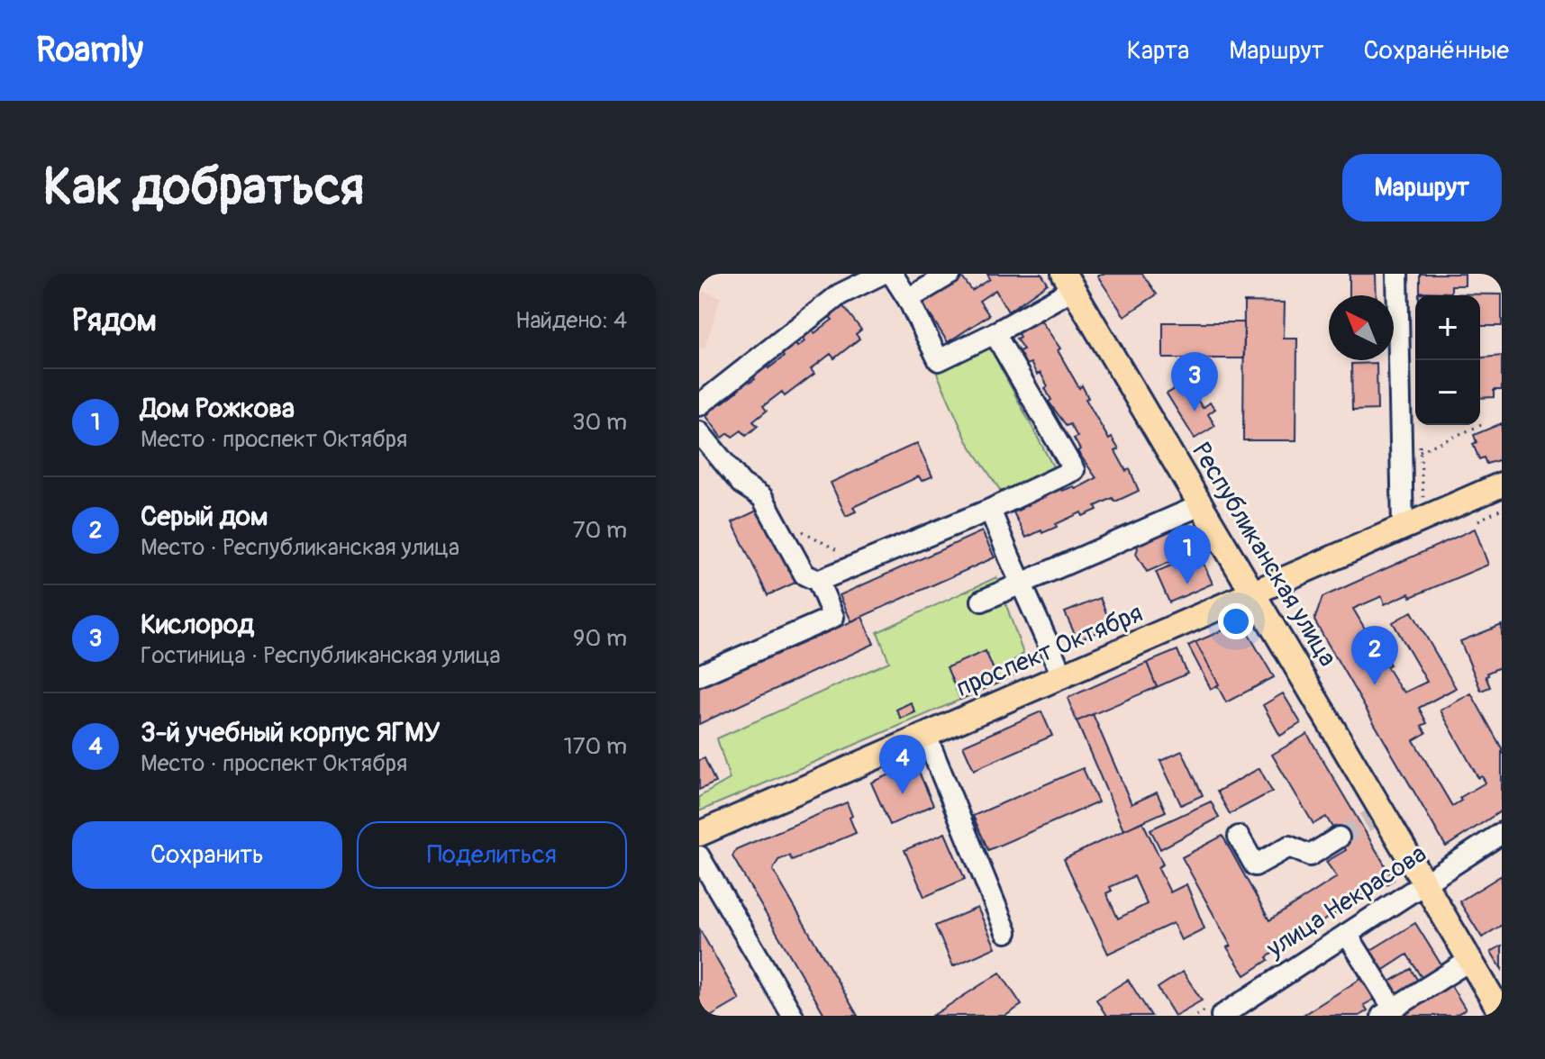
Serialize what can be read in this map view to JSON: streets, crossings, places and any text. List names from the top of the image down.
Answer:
{
  "streets": {
    "main road": ["Республиканская улица", "проспект Октября"],
    "street": ["улица Некрасова"]
  },
  "crossings": [
    ["Республиканская улица", "проспект Октября"],
    ["Республиканская улица", "улица Некрасова"]
  ],
  "north": "top left",
  "page": {
    "header": "Roamly",
    "nav": ["Карта", "Маршрут", "Сохранённые"],
    "buttons": [
      "Маршрут",
      ["Сохранить", "Поделиться"]
    ],
    "title": "Как добраться",
    "heading": ["Рядом", "Найдено: 4"],
    "map_buttons": ["+", "−"],
    "pins": [
      "3",
      "1",
      "2",
      "4"
    ],
    "list": [
      {
        "mark": "1",
        "name": "Дом Рожкова",
        "note": "Место · проспект Октября",
        "value": "30 m"
      },
      {
        "mark": "2",
        "name": "Серый дом",
        "note": "Место · Республиканская улица",
        "value": "70 m"
      },
      {
        "mark": "3",
        "name": "Кислород",
        "note": "Гостиница · Республиканская улица",
        "value": "90 m"
      },
      {
        "mark": "4",
        "name": "3-й учебный корпус ЯГМУ",
        "note": "Место · проспект Октября",
        "value": "170 m"
      }
    ]
  }
}
